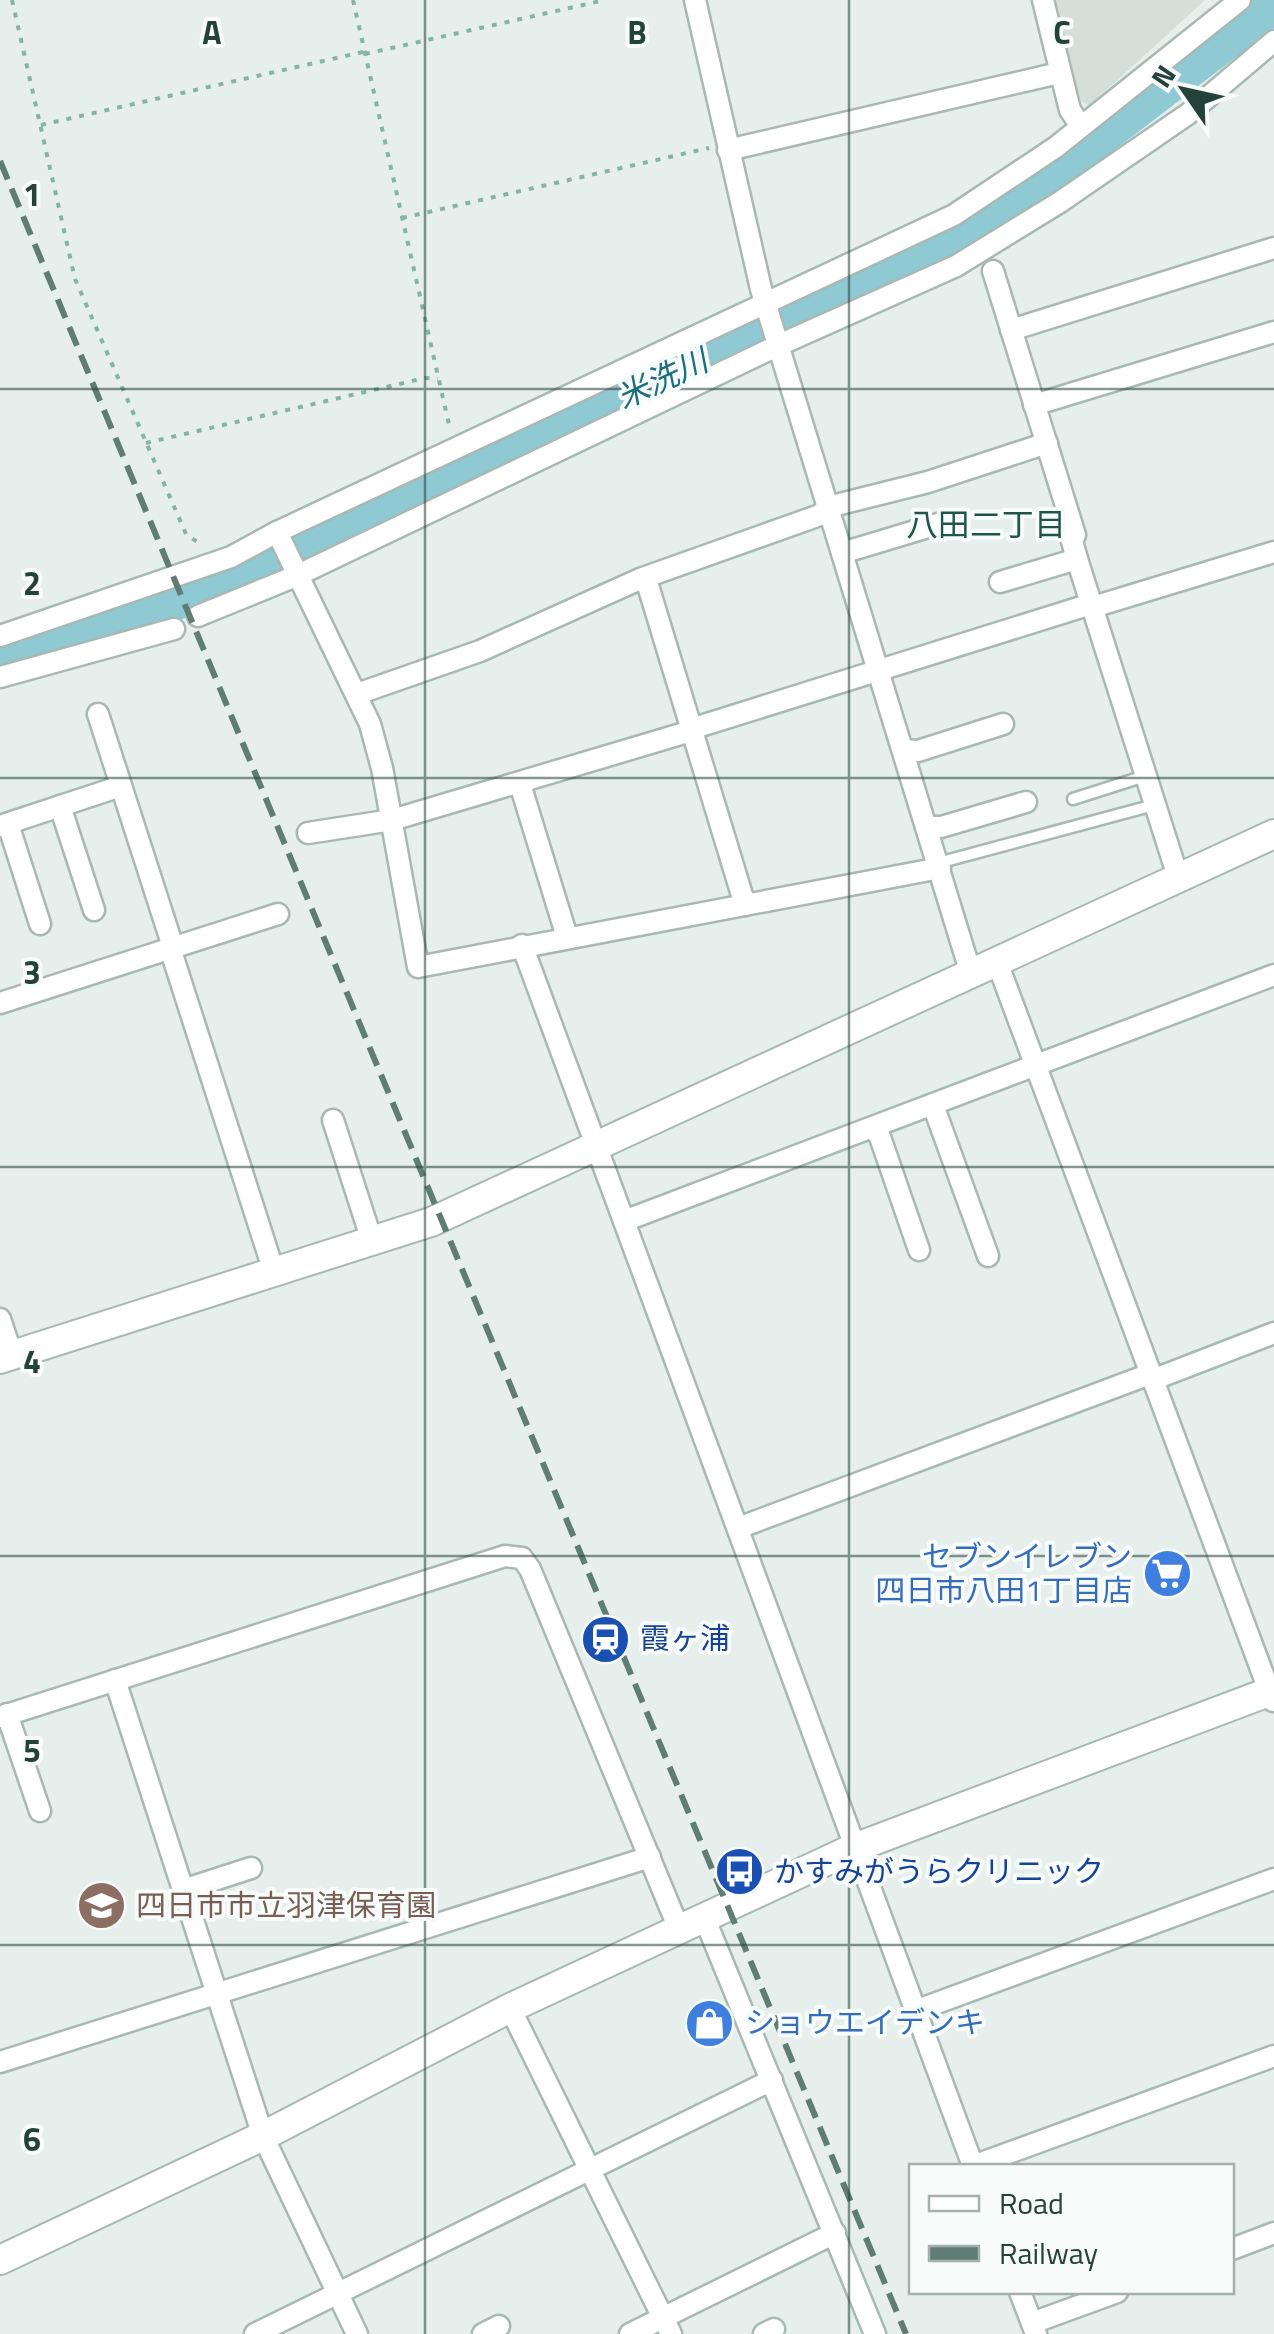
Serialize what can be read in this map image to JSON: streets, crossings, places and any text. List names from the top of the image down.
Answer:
{
  "districts": ["八田二丁目"],
  "water": ["米洗川"],
  "places": {
    "supermarket": ["セブンイレブン 四日市八田1丁目店"],
    "station": ["霞ヶ浦"],
    "bus stop": ["かすみがうらクリニック"],
    "school or university": ["四日市市立羽津保育園"],
    "shop": ["ショウエイデンキ"]
  },
  "legend": ["Road", "Railway"],
  "north": "top left",
  "grid": {
    "columns": ["A", "B", "C"],
    "rows": [
      "1",
      "2",
      "3",
      "4",
      "5",
      "6"
    ]
  }
}
